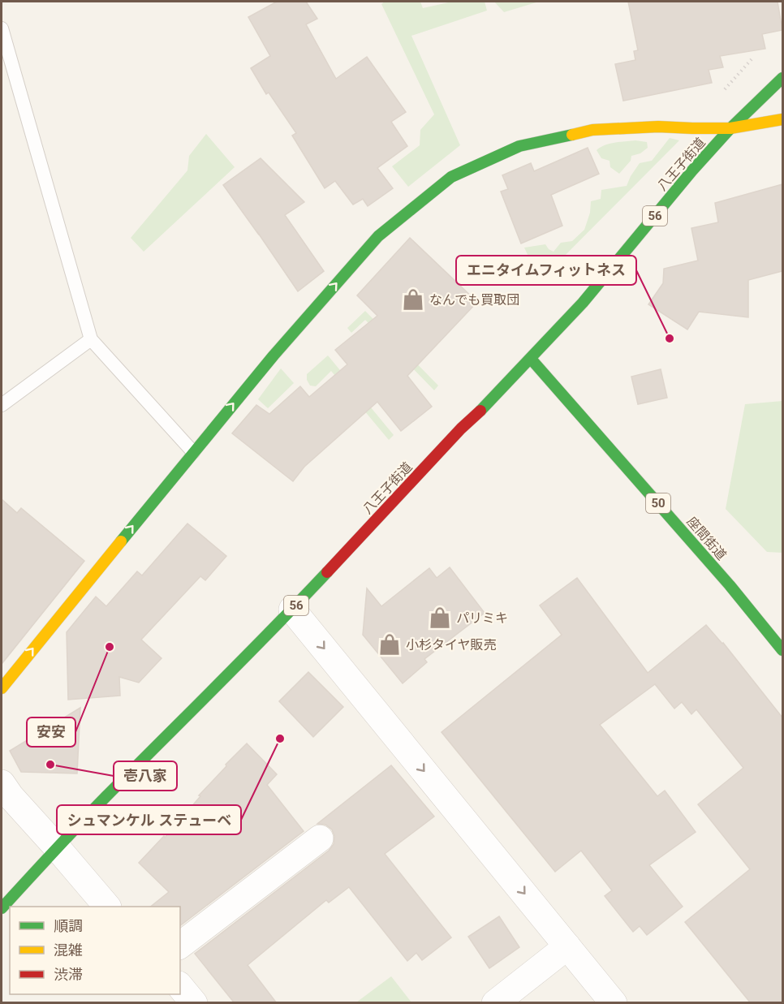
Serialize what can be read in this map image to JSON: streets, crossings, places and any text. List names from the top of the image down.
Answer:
{
  "streets": {
    "main road": [
      "八王子街道",
      "56",
      "50",
      "座間街道"
    ]
  },
  "crossings": [
    ["八王子街道", "座間街道"]
  ],
  "places": {
    "shop": ["なんでも買取団", "パリミキ", "小杉タイヤ販売"],
    "other": [
      "エニタイムフィットネス",
      "安安",
      "シュマンケル ステューベ",
      "壱八家"
    ]
  },
  "legend": ["順調", "混雑", "渋滞"]
}
